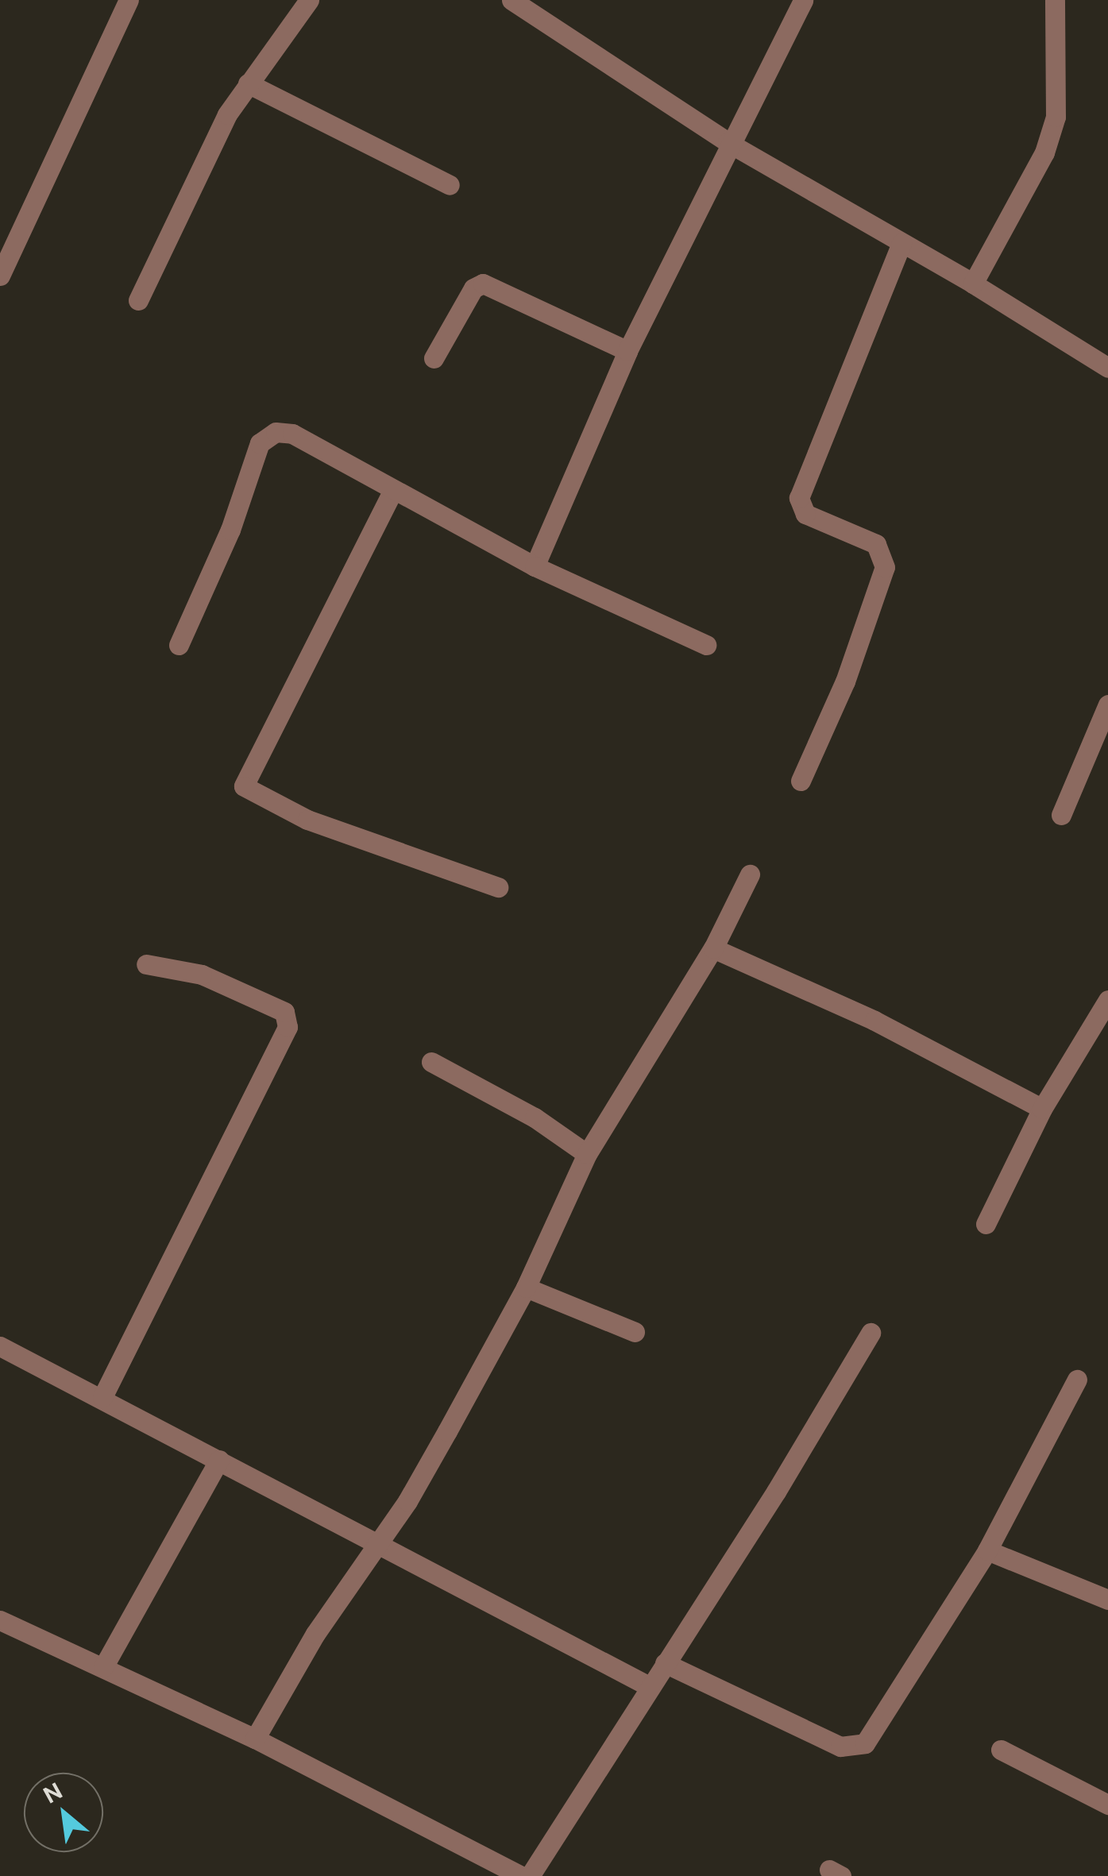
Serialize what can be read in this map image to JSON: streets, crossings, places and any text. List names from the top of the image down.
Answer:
{
  "north": "top left"
}
